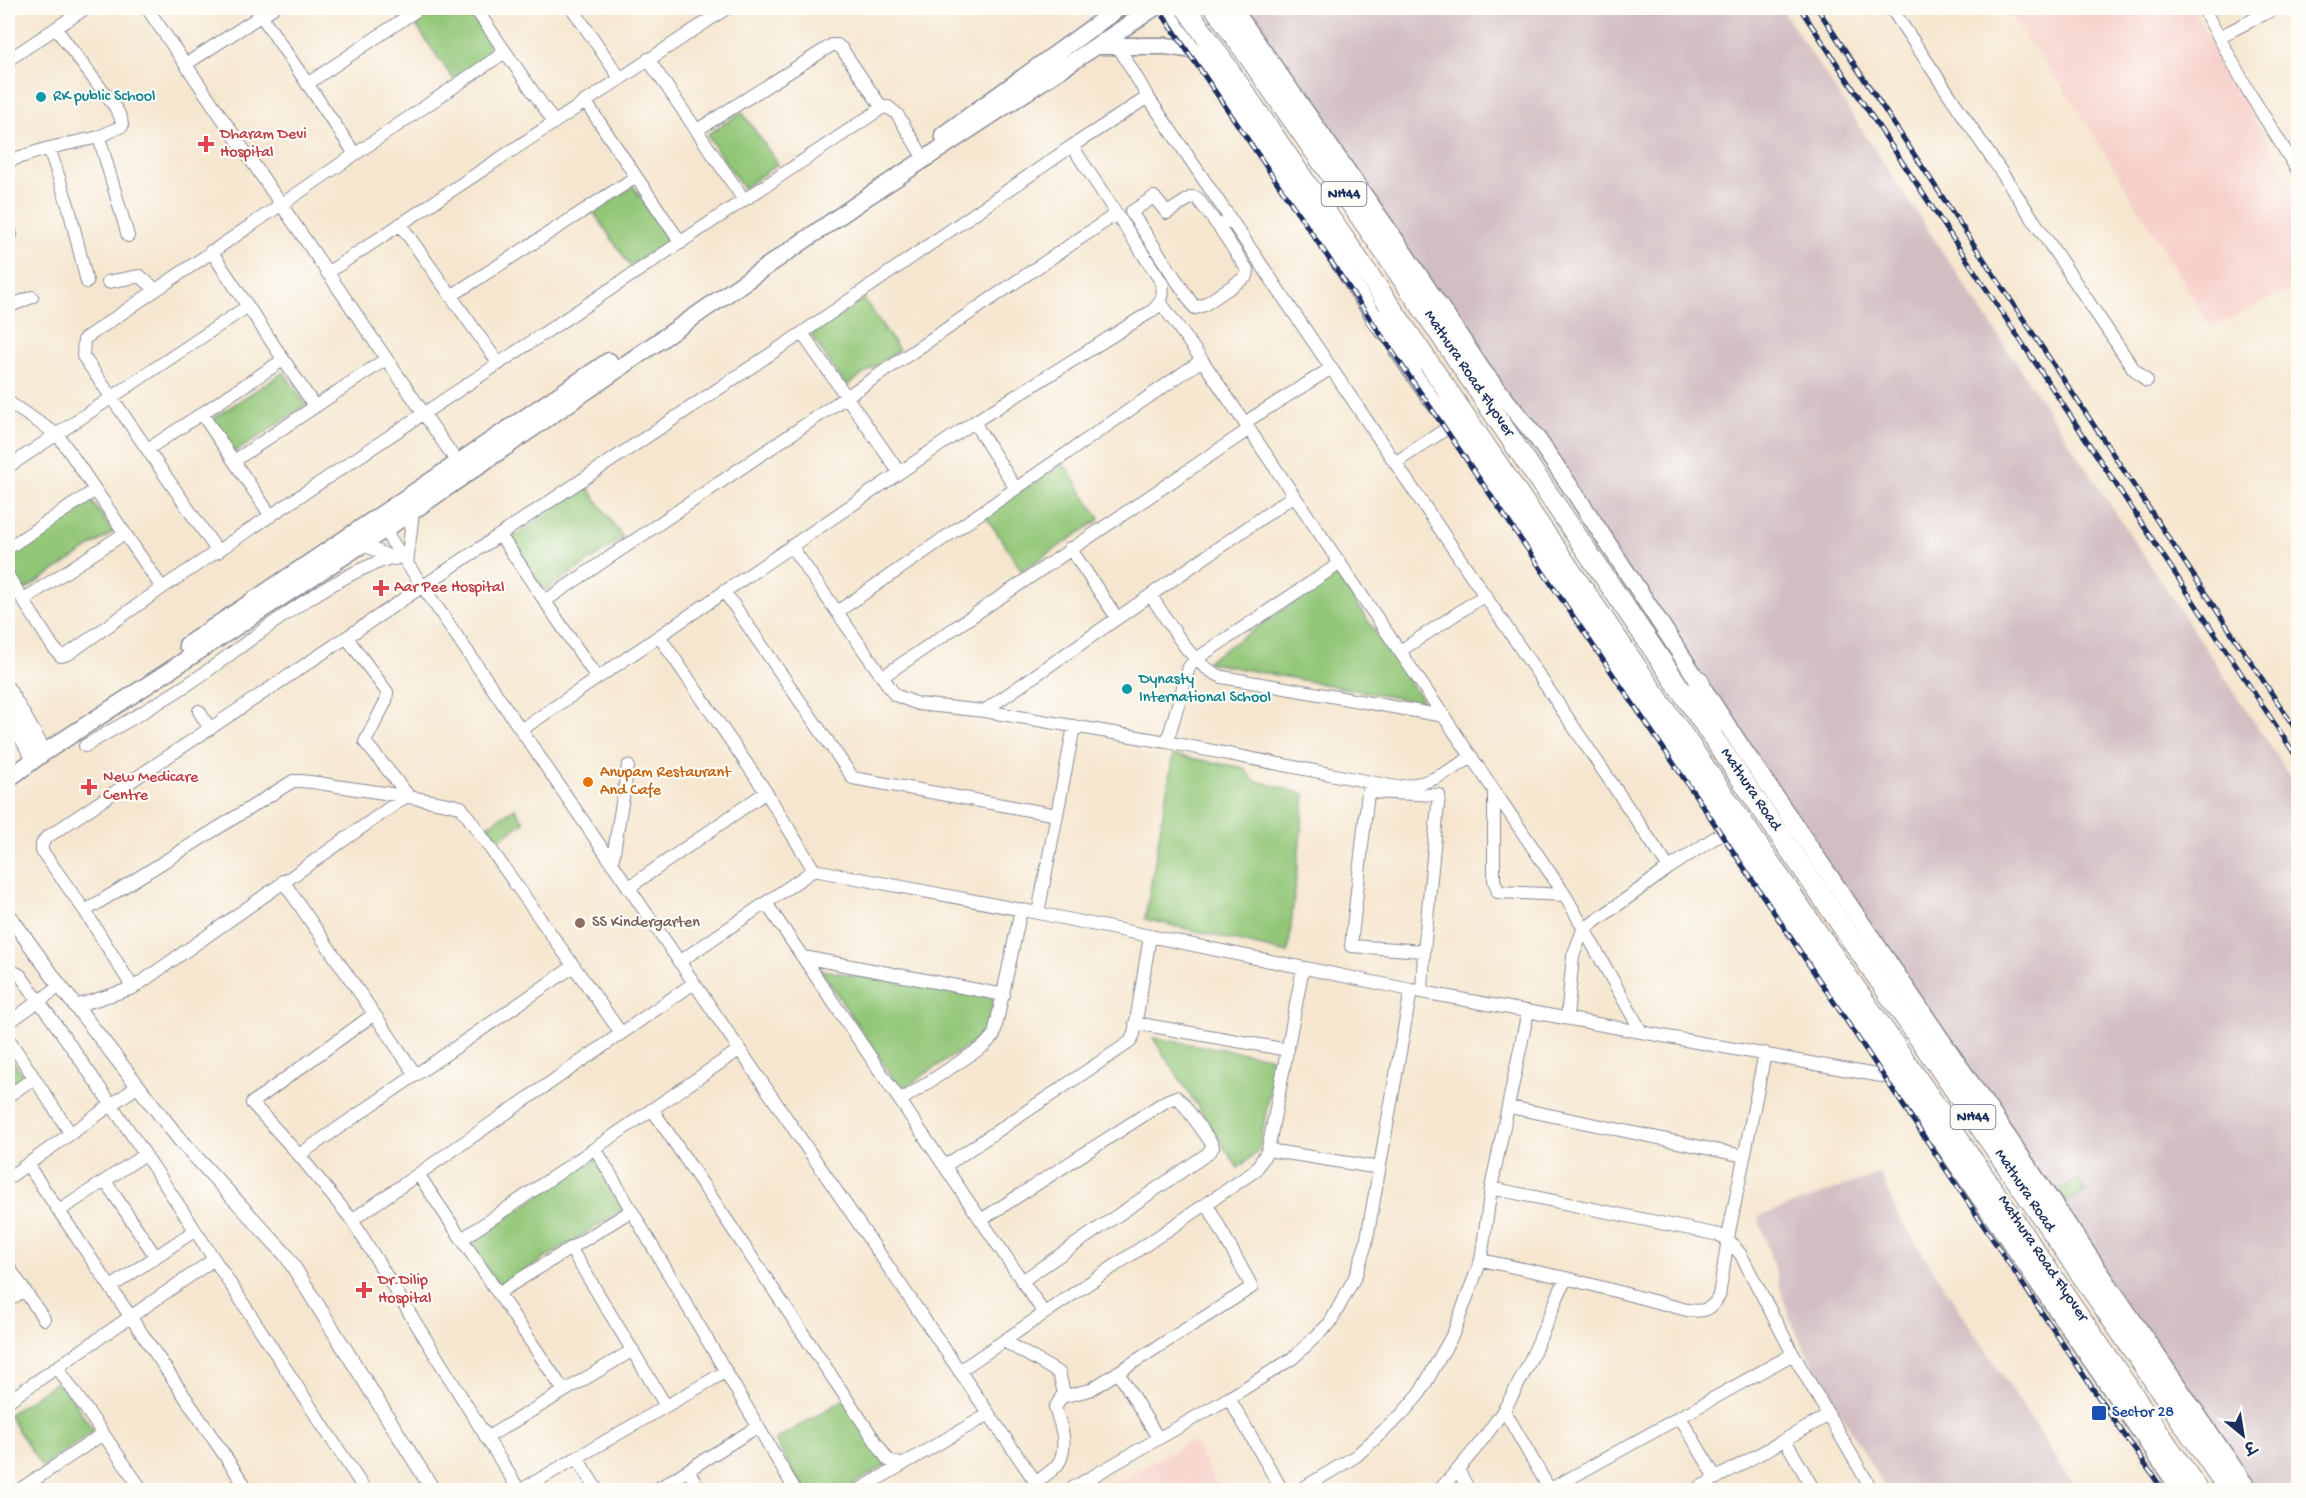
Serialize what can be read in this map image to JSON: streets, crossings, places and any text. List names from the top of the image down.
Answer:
{
  "streets": {
    "highway": ["NH44", "Mathura Road Flyover", "Mathura Road"]
  },
  "crossings": [
    ["Mathura Road Flyover", "Mathura Road"]
  ],
  "places": {
    "other": [
      "RK public School",
      "Dynasty International School",
      "Anupam Restaurant And Cafe",
      "SS Kindergarten"
    ],
    "health": [
      "Dharam Devi Hospital",
      "Aar Pee Hospital",
      "New Medicare Centre",
      "Dr.Dilip Hospital"
    ],
    "transit": ["Sector 28"]
  },
  "north": "bottom right"
}
